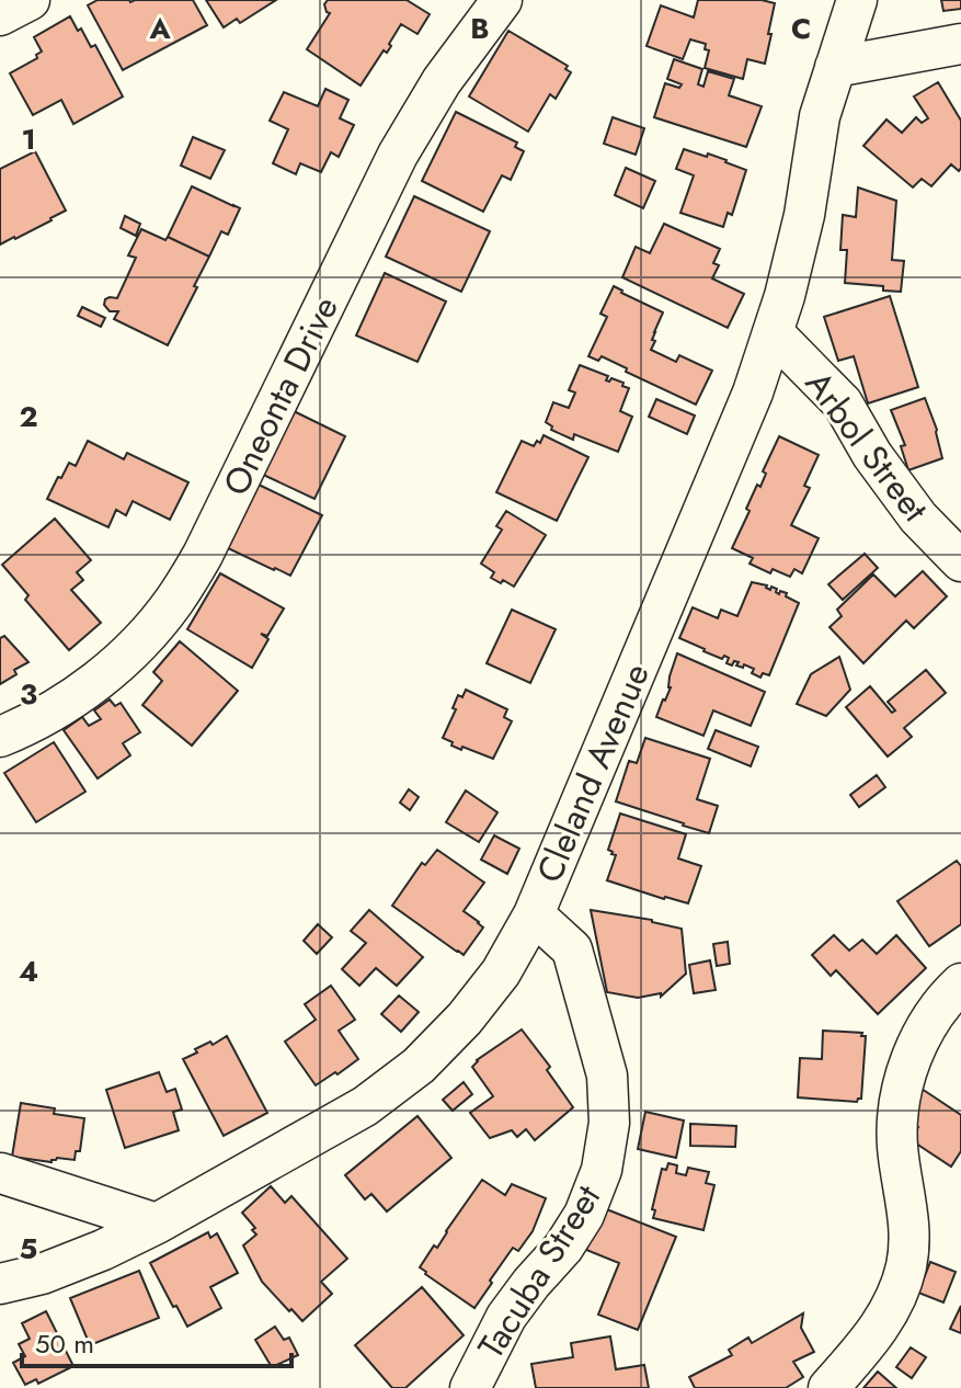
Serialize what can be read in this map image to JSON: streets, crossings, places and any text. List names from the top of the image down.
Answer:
{
  "streets": {
    "street": [
      "Oneonta Drive",
      "Arbol Street",
      "Cleland Avenue",
      "Tacuba Street"
    ]
  },
  "crossings": [
    ["Arbol Street", "Cleland Avenue"],
    ["Cleland Avenue", "Tacuba Street"]
  ],
  "scale_bar": "50 m",
  "grid": {
    "columns": ["A", "B", "C"],
    "rows": [
      "1",
      "2",
      "3",
      "4",
      "5"
    ]
  }
}
